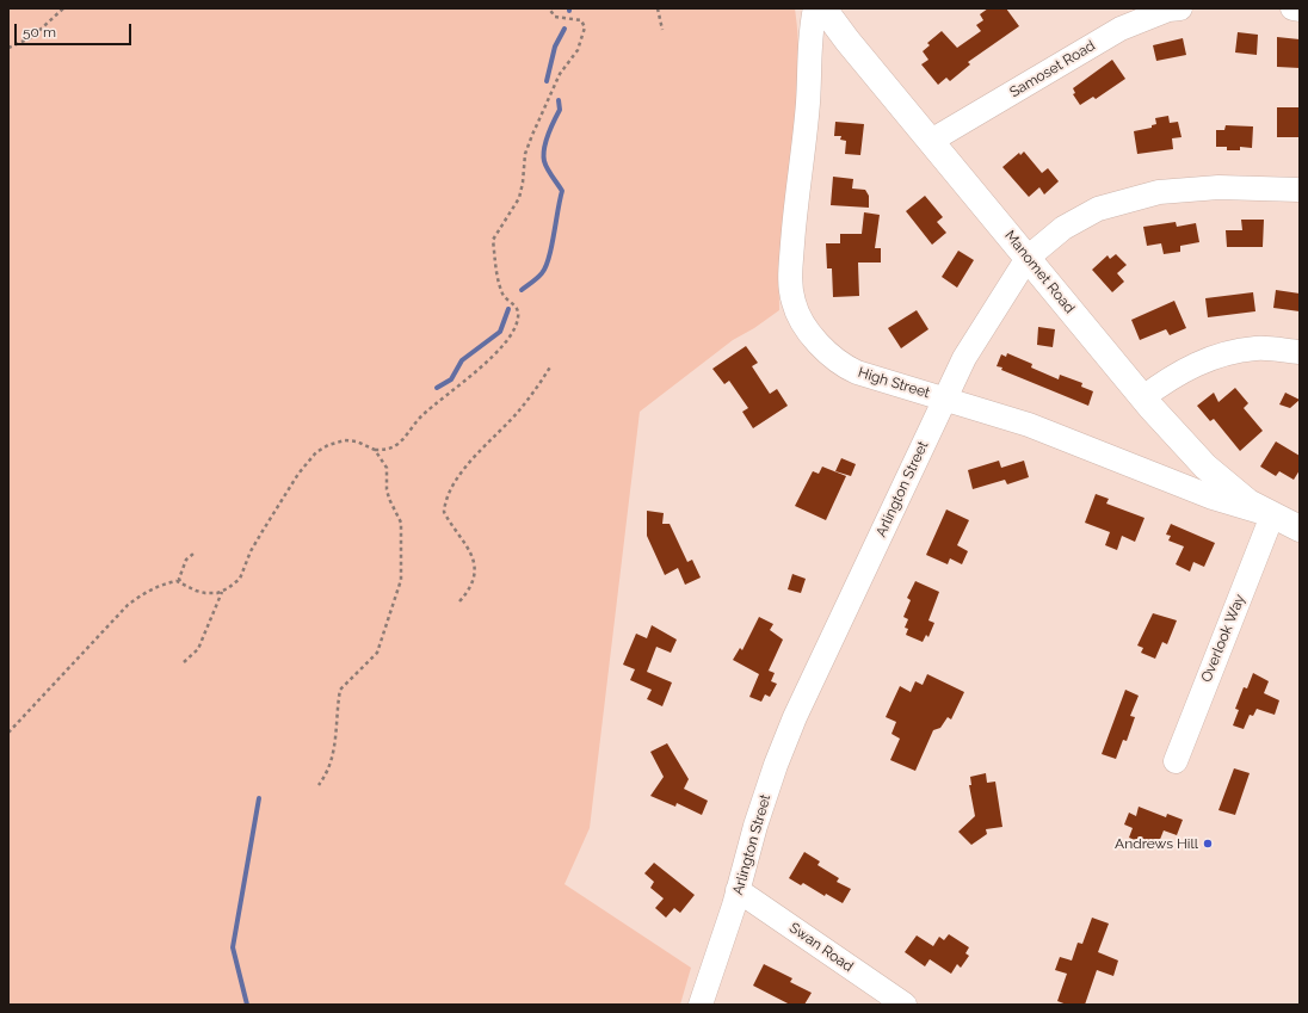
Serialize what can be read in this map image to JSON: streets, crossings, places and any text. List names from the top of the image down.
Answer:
{
  "streets": {
    "main road": ["Manomet Road", "High Street"],
    "street": [
      "Samoset Road",
      "Arlington Street",
      "Overlook Way",
      "Swan Road"
    ]
  },
  "crossings": [
    ["Samoset Road", "Manomet Road"],
    ["Manomet Road", "High Street"],
    ["Manomet Road", "Arlington Street"],
    ["Manomet Road", "Overlook Way"],
    ["High Street", "Arlington Street"],
    ["High Street", "Overlook Way"],
    ["Arlington Street", "Swan Road"]
  ],
  "places": ["Andrews Hill"],
  "scale_bar": "50 m"
}
